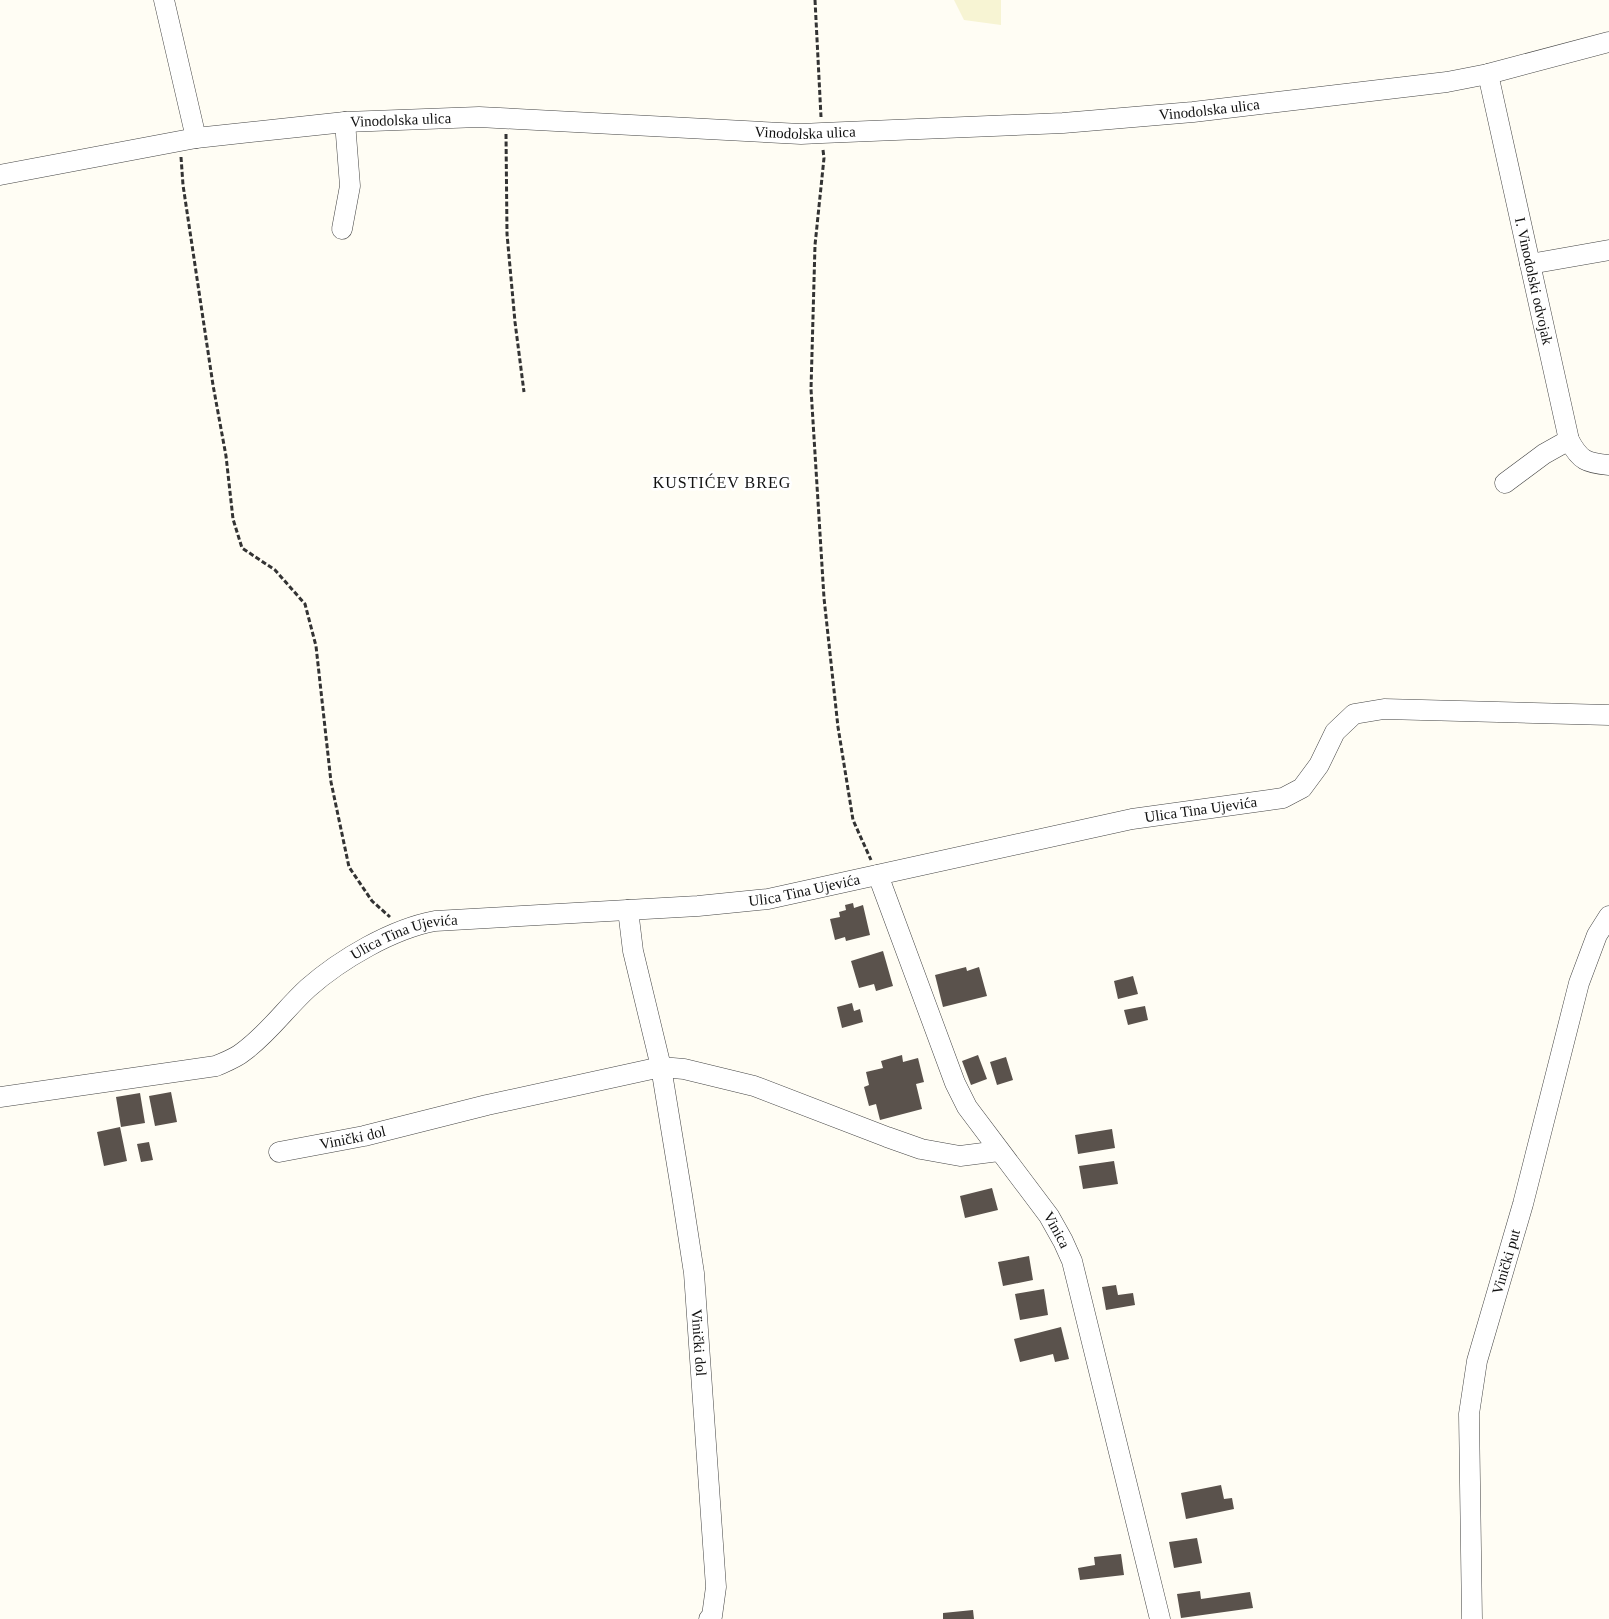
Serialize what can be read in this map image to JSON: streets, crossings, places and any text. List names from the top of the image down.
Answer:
{
  "streets": {
    "street": [
      "Vinodolska ulica",
      "I. Vinodolski odvojak",
      "Ulica Tina Ujevića",
      "Vinički dol",
      "Vinica",
      "Vinički put"
    ]
  },
  "crossings": [
    ["Vinodolska ulica", "I. Vinodolski odvojak"],
    ["Ulica Tina Ujevića", "Vinički dol"],
    ["Ulica Tina Ujevića", "Vinica"],
    ["Vinički dol", "Vinica"]
  ],
  "districts": ["KUSTIĆEV BREG"]
}
